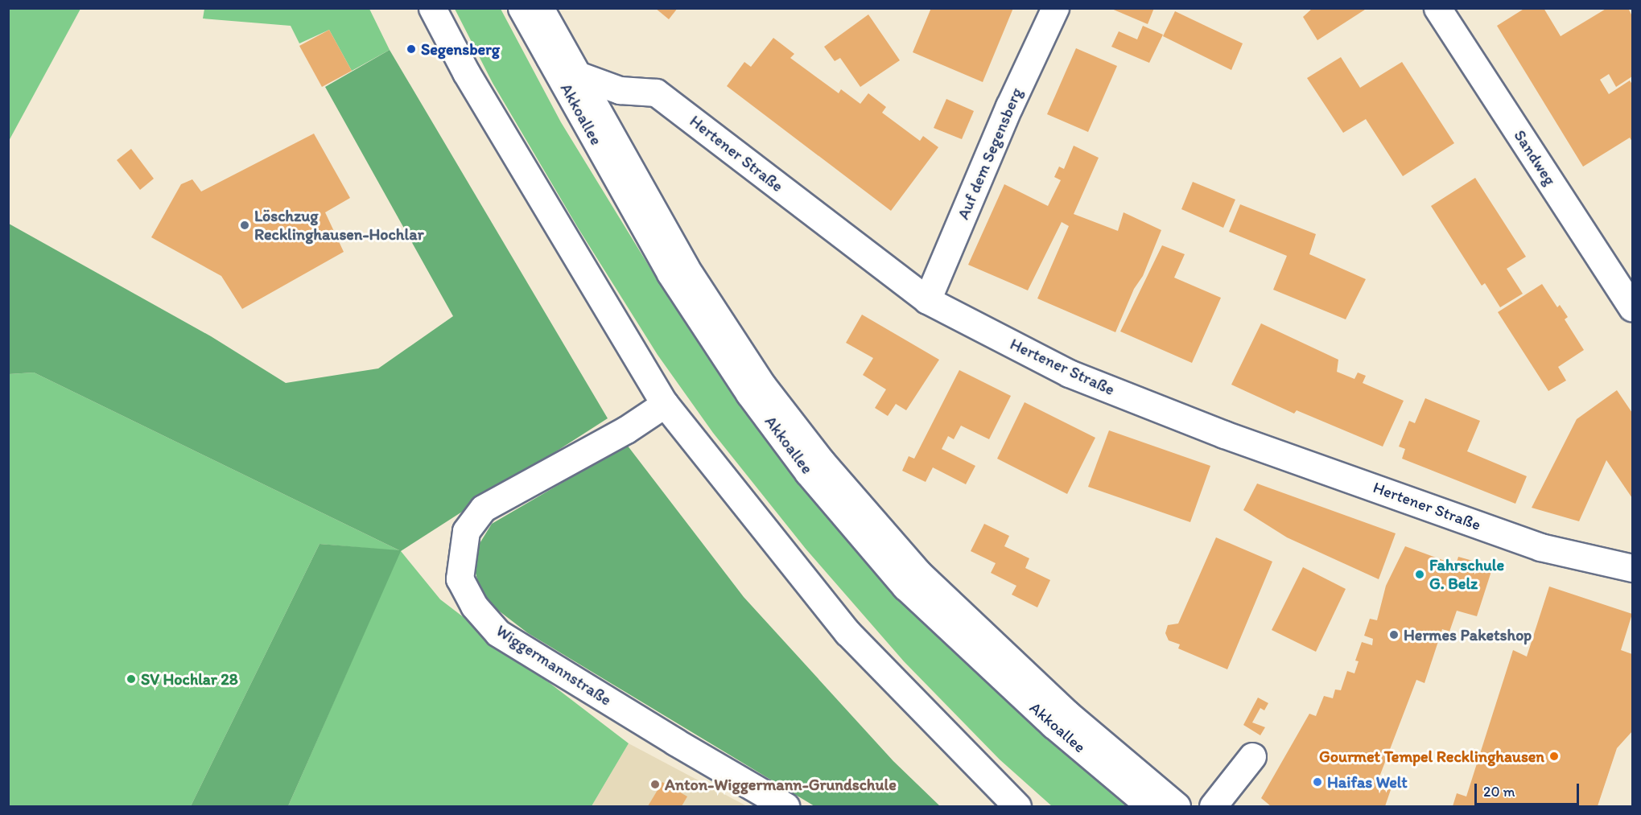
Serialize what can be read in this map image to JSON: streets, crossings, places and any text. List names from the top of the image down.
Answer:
{
  "streets": {
    "street": [
      "Akkoallee",
      "Hertener Straße",
      "Auf dem Segensberg",
      "Sandweg",
      "Wiggermannstraße"
    ]
  },
  "crossings": [
    ["Akkoallee", "Hertener Straße"],
    ["Hertener Straße", "Auf dem Segensberg"]
  ],
  "places": [
    "Segensberg",
    "Löschzug Recklinghausen-Hochlar",
    "Fahrschule G. Belz",
    "Hermes Paketshop",
    "SV Hochlar 28",
    "Gourmet Tempel Recklinghausen",
    "Haifas Welt",
    "Anton-Wiggermann-Grundschule"
  ],
  "scale_bar": "20 m"
}
